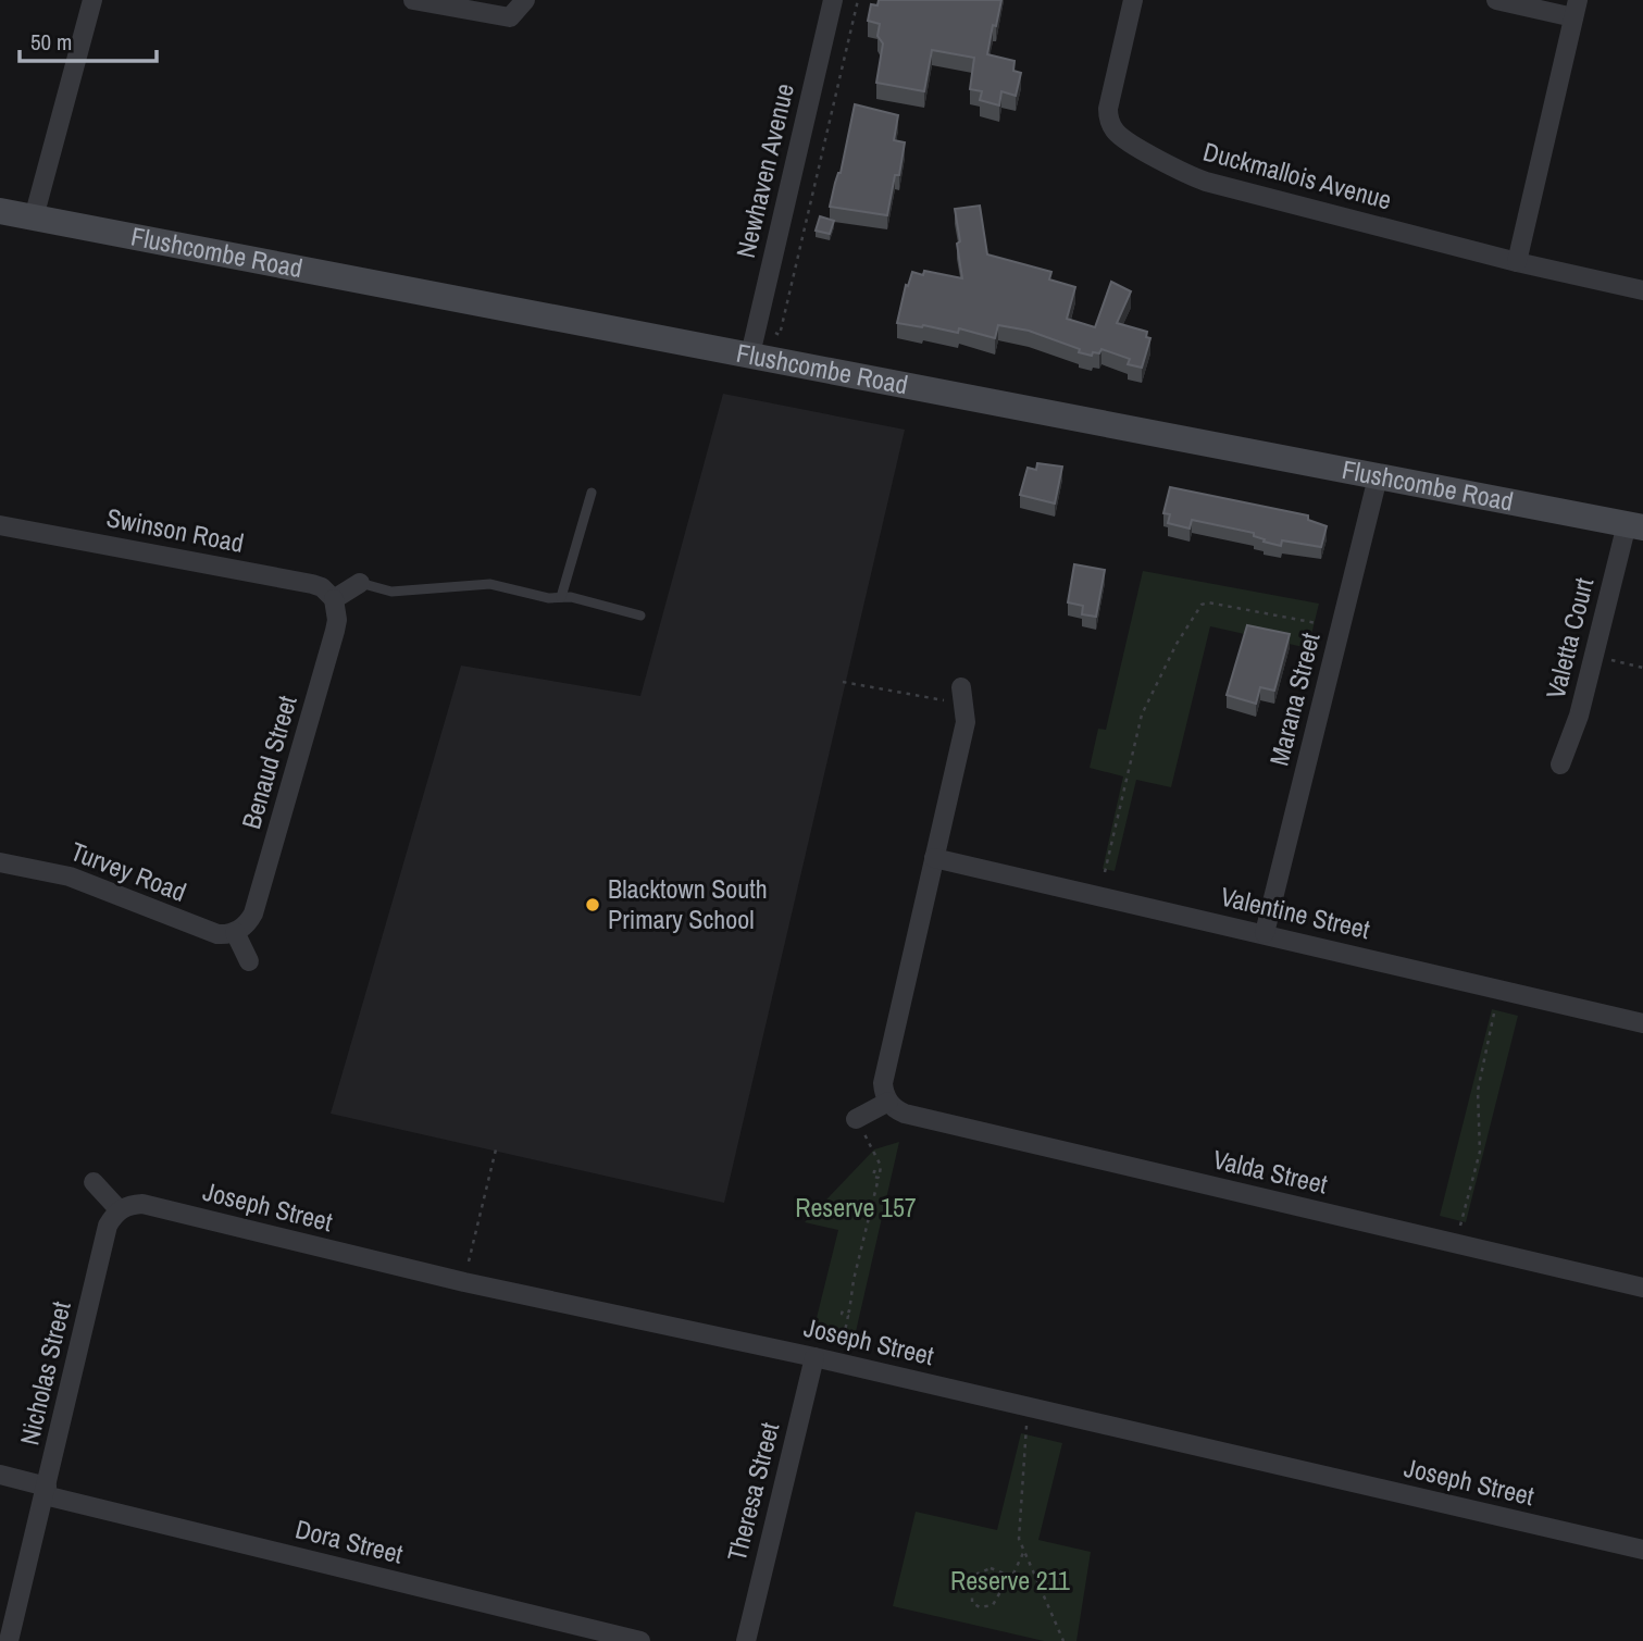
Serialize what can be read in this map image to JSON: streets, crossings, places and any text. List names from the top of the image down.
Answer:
{
  "streets": {
    "street": [
      "Newhaven Avenue",
      "Duckmallois Avenue",
      "Flushcombe Road",
      "Swinson Road",
      "Valetta Court",
      "Marana Street",
      "Benaud Street",
      "Turvey Road",
      "Valentine Street",
      "Valda Street",
      "Joseph Street",
      "Nicholas Street",
      "Theresa Street",
      "Dora Street"
    ]
  },
  "crossings": [
    ["Newhaven Avenue", "Flushcombe Road"],
    ["Flushcombe Road", "Valetta Court"],
    ["Flushcombe Road", "Marana Street"],
    ["Swinson Road", "Benaud Street"],
    ["Marana Street", "Valentine Street"],
    ["Benaud Street", "Turvey Road"],
    ["Joseph Street", "Nicholas Street"],
    ["Joseph Street", "Theresa Street"],
    ["Nicholas Street", "Dora Street"]
  ],
  "parks": ["Reserve 157", "Reserve 211"],
  "places": ["Blacktown South Primary School"],
  "scale_bar": "50 m"
}
